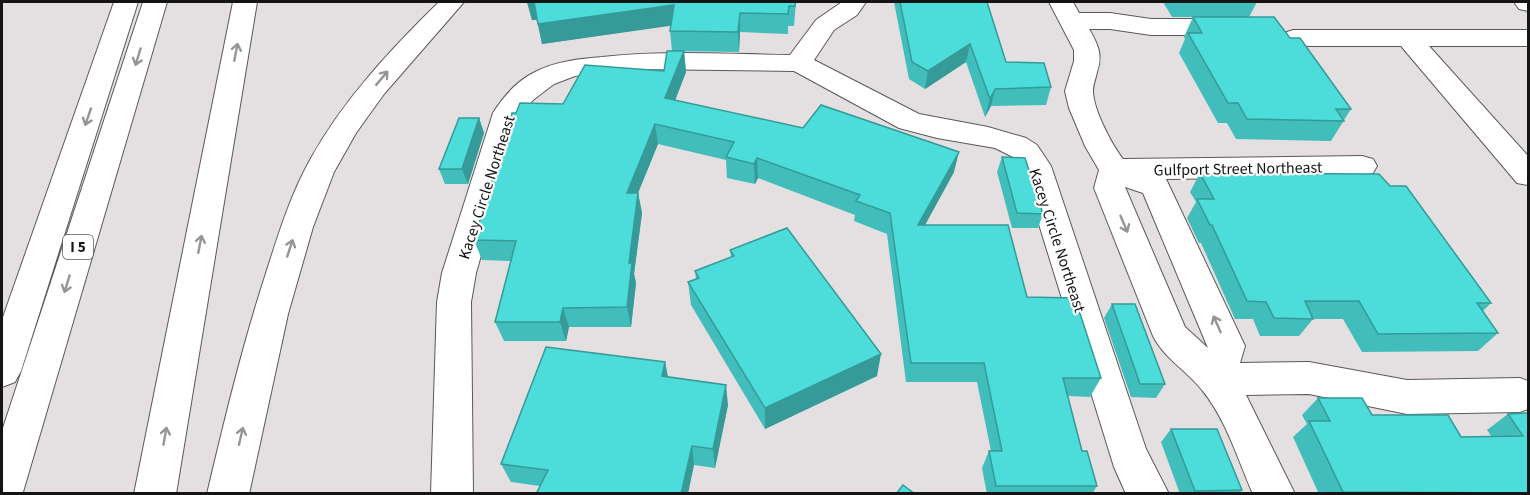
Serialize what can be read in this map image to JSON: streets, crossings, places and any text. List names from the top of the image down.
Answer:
{
  "streets": {
    "main road": ["Gulfport Street Northeast", "Kacey Circle Northeast", "I 5"]
  }
}
